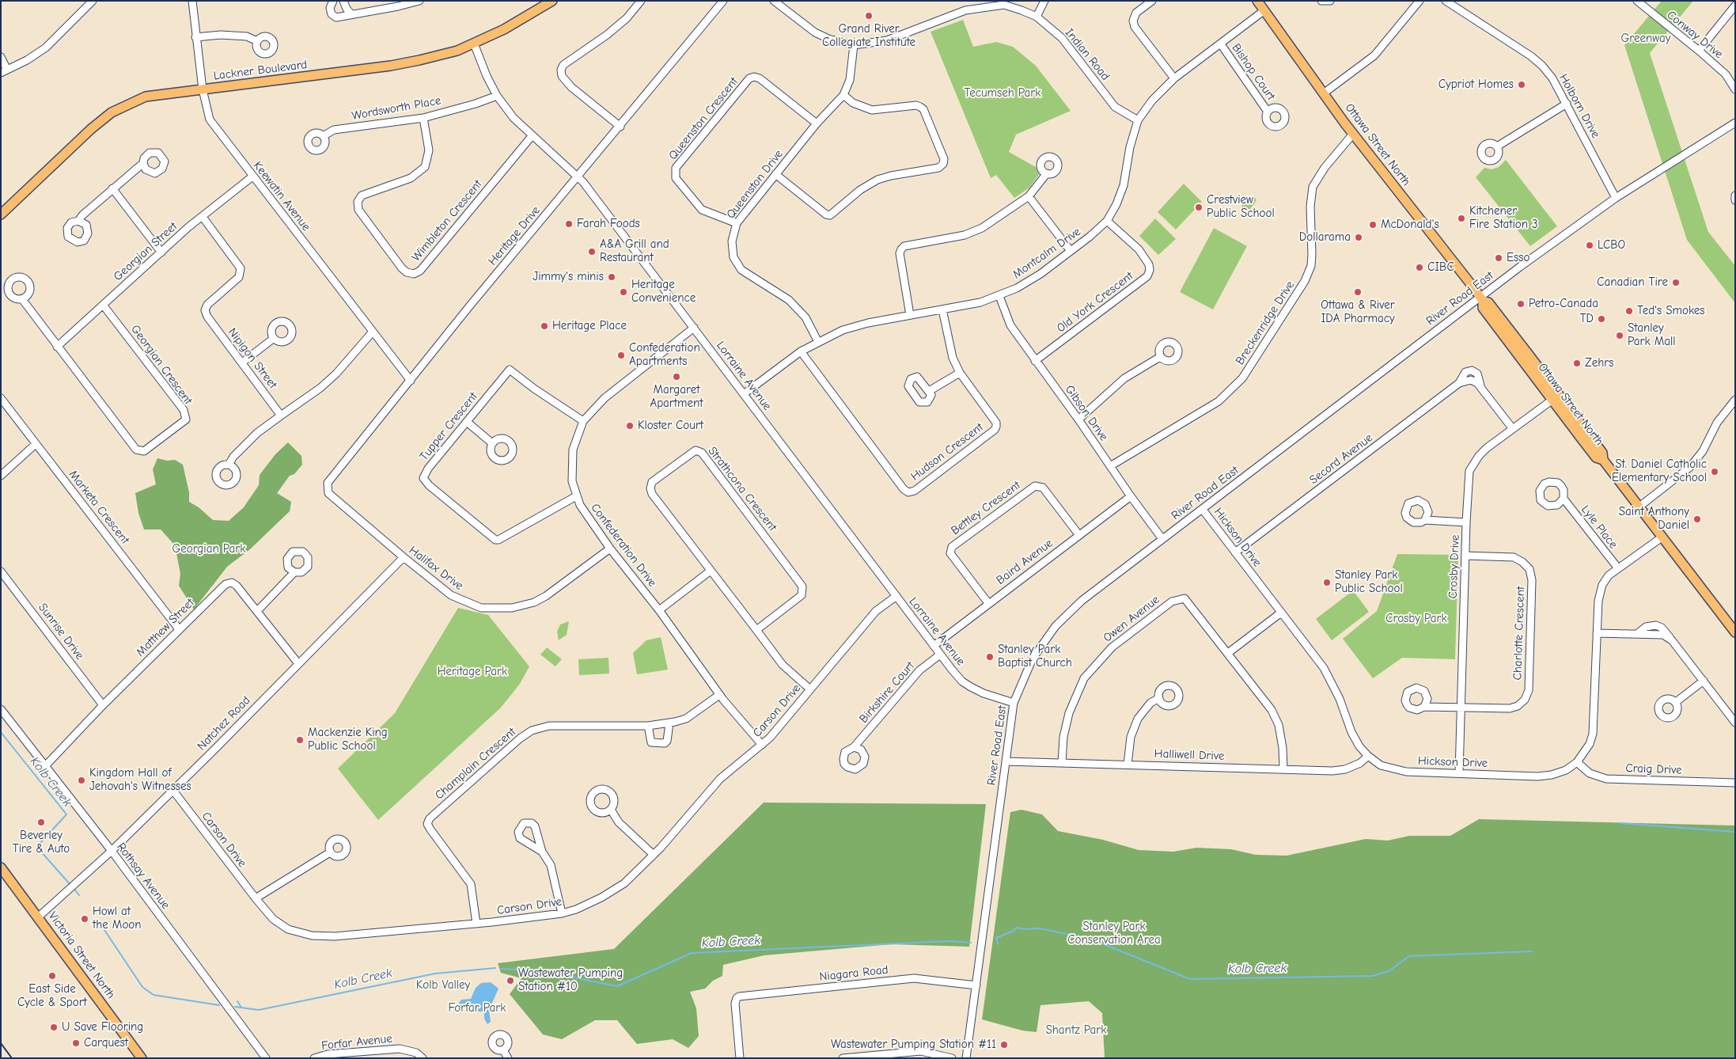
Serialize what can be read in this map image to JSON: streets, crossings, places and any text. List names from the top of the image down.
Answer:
{
  "streets": {
    "main road": ["Lackner Boulevard", "Ottawa Street North", "Victoria Street North"],
    "street": [
      "Conway Drive",
      "Indian Road",
      "Bishop Court",
      "Holborn Drive",
      "Wordsworth Place",
      "Queenston Crescent",
      "Queenston Drive",
      "Keewatin Avenue",
      "Wimbleton Crescent",
      "Heritage Drive",
      "Georgian Street",
      "Montcalm Drive",
      "River Road East",
      "Old York Crescent",
      "Breckenridge Drive",
      "Nipigon Street",
      "Georgian Crescent",
      "Lorraine Avenue",
      "Gibson Drive",
      "Tupper Crescent",
      "Hudson Crescent",
      "Secord Avenue",
      "Strathcona Crescent",
      "Marketa Crescent",
      "Bettley Crescent",
      "Lyle Place",
      "Hickson Drive",
      "Confederation Drive",
      "Baird Avenue",
      "Crosby Drive",
      "Halifax Drive",
      "Owen Avenue",
      "Matthew Street",
      "Sunrise Drive",
      "Charlotte Crescent",
      "Birkshire Court",
      "Carson Drive",
      "Natchez Road",
      "Halliwell Drive",
      "Champlain Crescent",
      "Craig Drive",
      "Rothsay Avenue",
      "Niagara Road",
      "Forfar Avenue"
    ]
  },
  "crossings": [
    ["Indian Road", "Queenston Drive"],
    ["Indian Road", "Montcalm Drive"],
    ["Lackner Boulevard", "Keewatin Avenue"],
    ["Lackner Boulevard", "Lorraine Avenue"],
    ["Bishop Court", "Montcalm Drive"],
    ["Holborn Drive", "River Road East"],
    ["Wordsworth Place", "Wimbleton Crescent"],
    ["Wordsworth Place", "Lorraine Avenue"],
    ["Queenston Crescent", "Queenston Drive"],
    ["Ottawa Street North", "Montcalm Drive"],
    ["Ottawa Street North", "River Road East"],
    ["Ottawa Street North", "Breckenridge Drive"],
    ["Ottawa Street North", "Hickson Drive"],
    ["Ottawa Street North", "Crosby Drive"],
    ["Queenston Drive", "Montcalm Drive"],
    ["Keewatin Avenue", "Heritage Drive"],
    ["Keewatin Avenue", "Georgian Street"],
    ["Wimbleton Crescent", "Lorraine Avenue"],
    ["Heritage Drive", "Lorraine Avenue"],
    ["Heritage Drive", "Halifax Drive"],
    ["Georgian Street", "Nipigon Street"],
    ["Georgian Street", "Georgian Crescent"],
    ["Montcalm Drive", "Old York Crescent"],
    ["Montcalm Drive", "Lorraine Avenue"],
    ["Montcalm Drive", "Gibson Drive"],
    ["Montcalm Drive", "Hudson Crescent"],
    ["River Road East", "Lorraine Avenue"],
    ["River Road East", "Gibson Drive"],
    ["River Road East", "Hickson Drive"],
    ["River Road East", "Halliwell Drive"],
    ["River Road East", "Niagara Road"],
    ["Old York Crescent", "Gibson Drive"],
    ["Breckenridge Drive", "Gibson Drive"],
    ["Lorraine Avenue", "Confederation Drive"],
    ["Lorraine Avenue", "Baird Avenue"],
    ["Lorraine Avenue", "Birkshire Court"],
    ["Lorraine Avenue", "Carson Drive"],
    ["Gibson Drive", "Baird Avenue"],
    ["Tupper Crescent", "Confederation Drive"],
    ["Secord Avenue", "Hickson Drive"],
    ["Secord Avenue", "Crosby Drive"],
    ["Strathcona Crescent", "Carson Drive"],
    ["Marketa Crescent", "Matthew Street"],
    ["Bettley Crescent", "Baird Avenue"],
    ["Lyle Place", "Hickson Drive"],
    ["Hickson Drive", "Crosby Drive"],
    ["Hickson Drive", "Halliwell Drive"],
    ["Hickson Drive", "Craig Drive"],
    ["Confederation Drive", "Halifax Drive"],
    ["Confederation Drive", "Carson Drive"],
    ["Confederation Drive", "Champlain Crescent"],
    ["Crosby Drive", "Charlotte Crescent"],
    ["Halifax Drive", "Natchez Road"],
    ["Owen Avenue", "Halliwell Drive"],
    ["Matthew Street", "Sunrise Drive"],
    ["Matthew Street", "Natchez Road"],
    ["Matthew Street", "Rothsay Avenue"],
    ["Carson Drive", "Natchez Road"],
    ["Carson Drive", "Champlain Crescent"],
    ["Natchez Road", "Rothsay Avenue"],
    ["Natchez Road", "Victoria Street North"]
  ],
  "water": ["Kolb Creek"],
  "parks": [
    "Greenway",
    "Tecumseh Park",
    "Georgian Park",
    "Crosby Park",
    "Heritage Park",
    "Stanley Park Conservation Area",
    "Kolb Valley",
    "Forfar Park",
    "Shantz Park"
  ],
  "places": [
    "Grand River Collegiate Institute",
    "Cypriot Homes",
    "Crestview Public School",
    "Kitchener Fire Station 3",
    "Farah Foods",
    "McDonald's",
    "Dollarama",
    "LCBO",
    "A&A Grill and Restaurant",
    "Esso",
    "CIBC",
    "Jimmy's minis",
    "Canadian Tire",
    "Heritage Convenience",
    "Ottawa & River IDA Pharmacy",
    "Petro-Canada",
    "Ted's Smokes",
    "TD",
    "Heritage Place",
    "Stanley Park Mall",
    "Confederation Apartments",
    "Zehrs",
    "Margaret Apartment",
    "Kloster Court",
    "St. Daniel Catholic Elementary School",
    "Saint Anthony Daniel",
    "Stanley Park Public School",
    "Stanley Park Baptist Church",
    "Mackenzie King Public School",
    "Kingdom Hall of Jehovah's Witnesses",
    "Beverley Tire & Auto",
    "Howl at the Moon",
    "East Side Cycle & Sport",
    "Wastewater Pumping Station #10",
    "U Save Flooring",
    "Carquest",
    "Wastewater Pumping Station #11"
  ]
}
